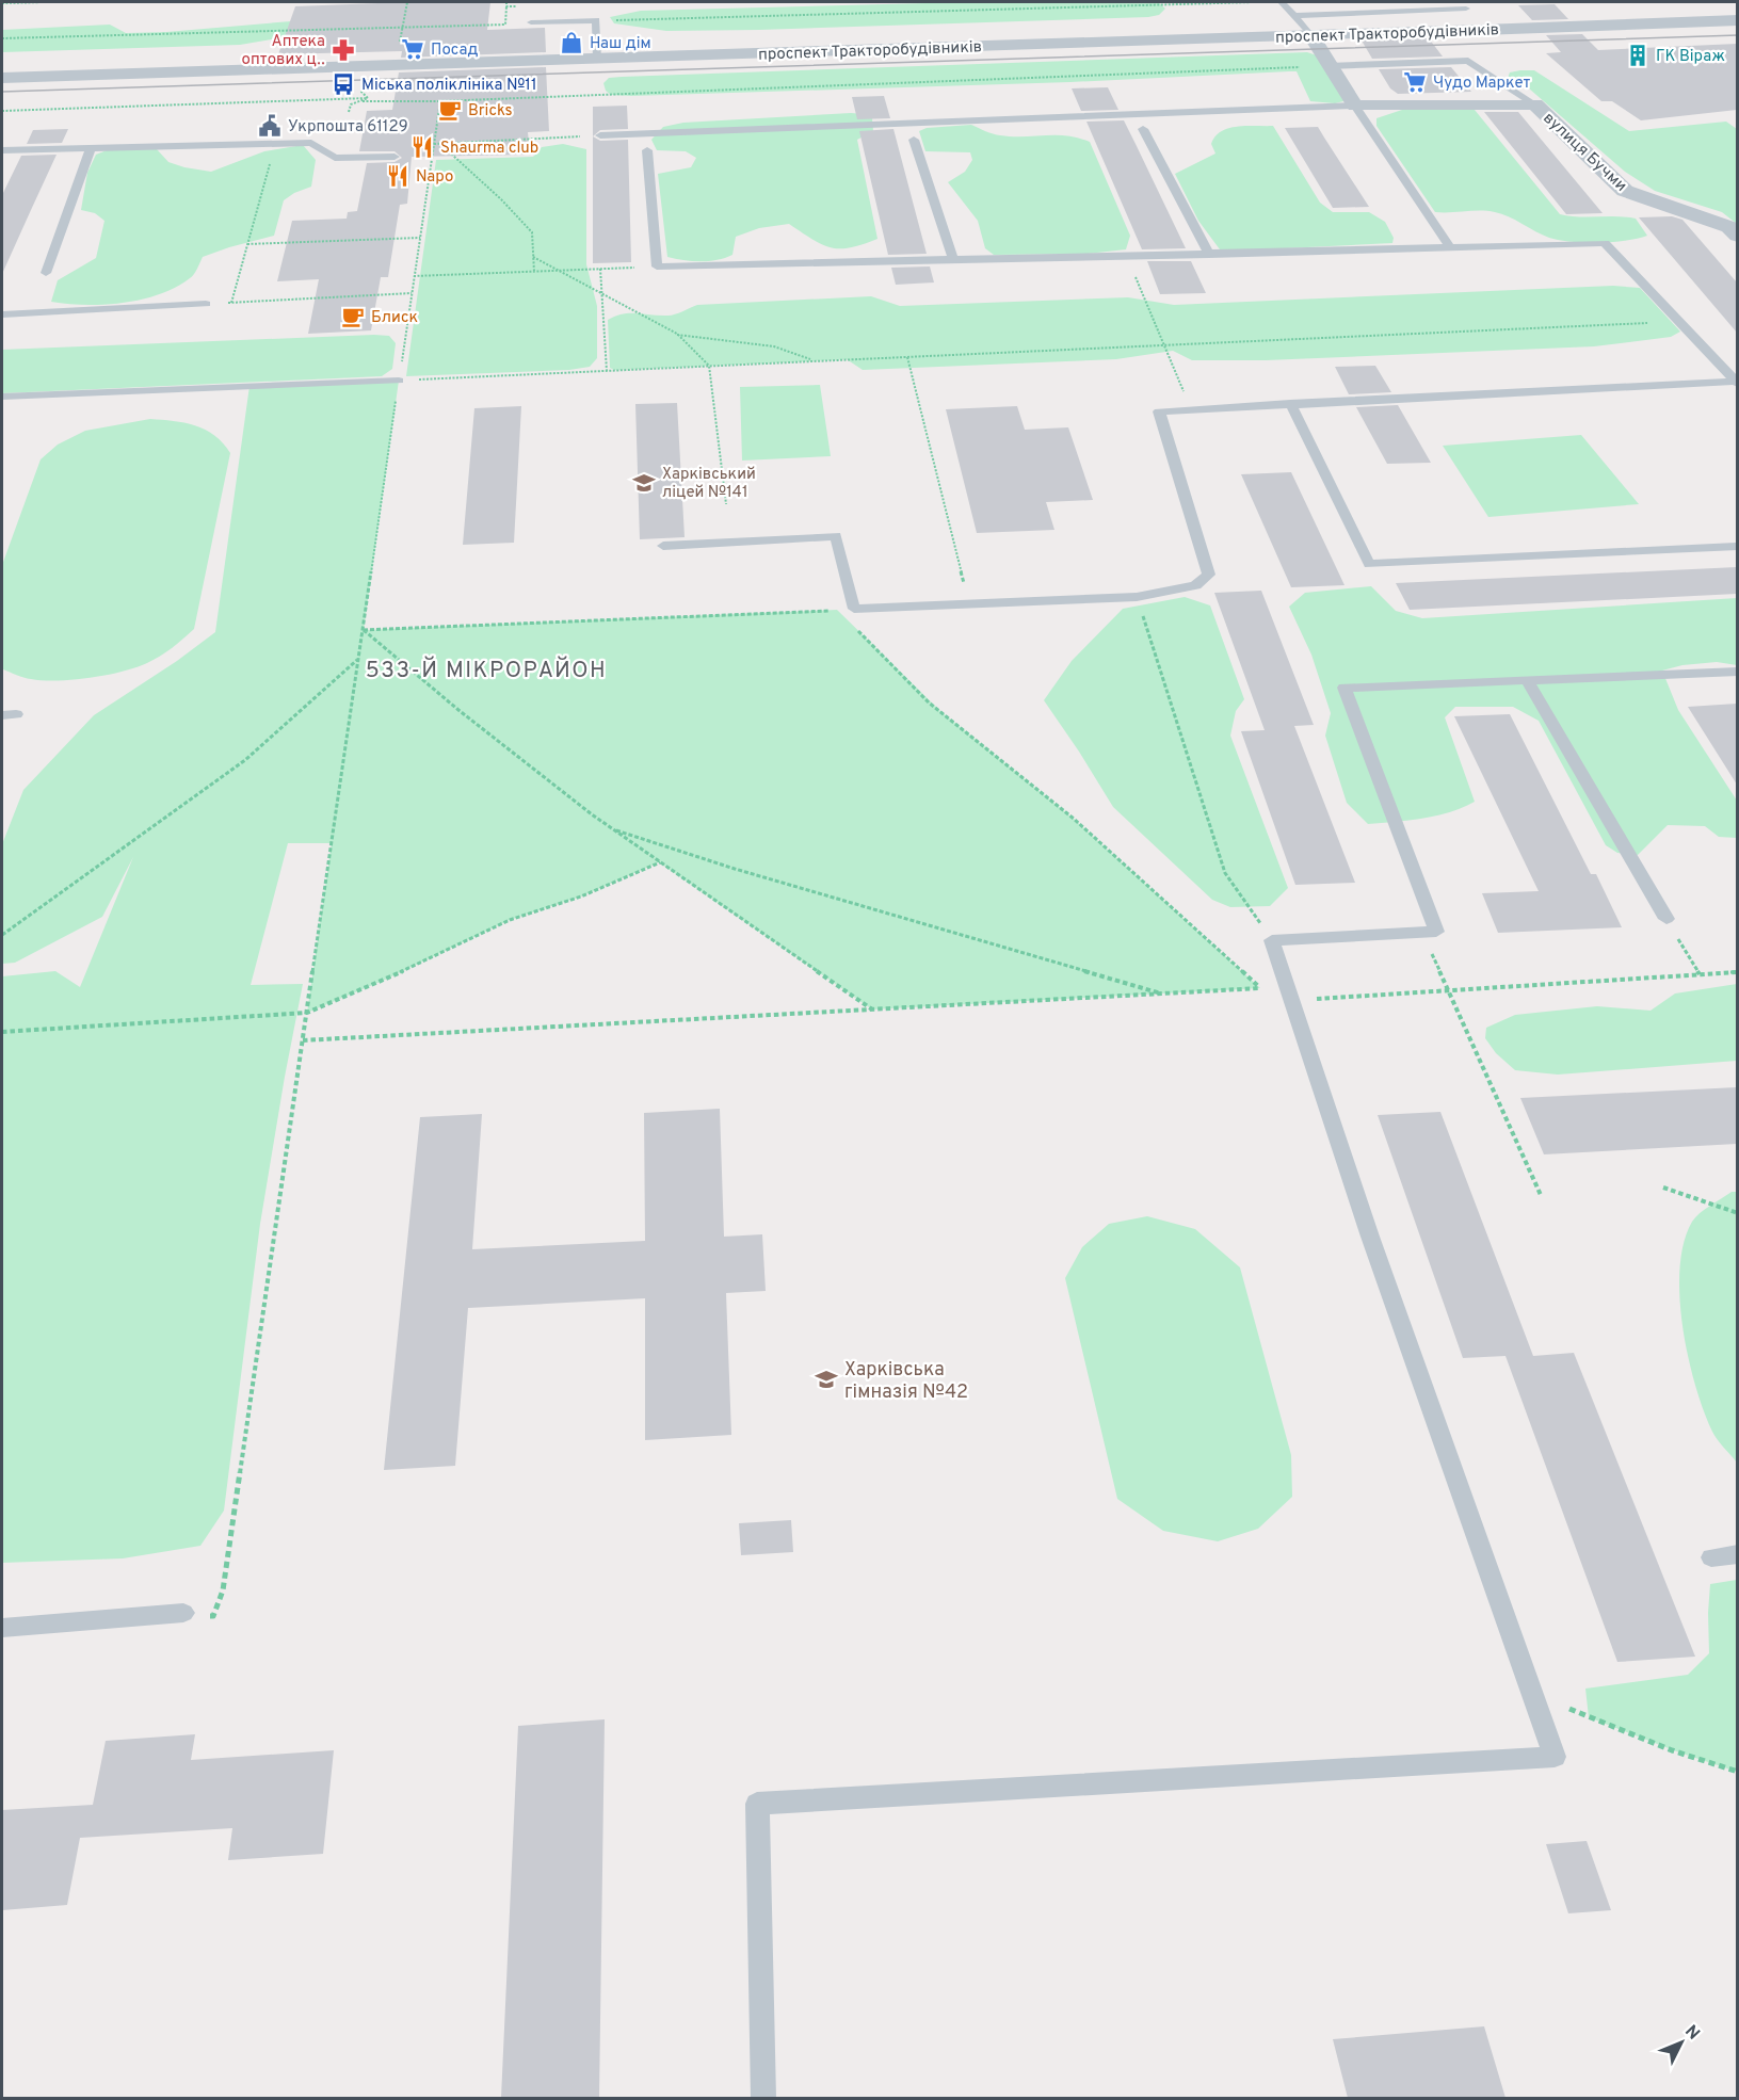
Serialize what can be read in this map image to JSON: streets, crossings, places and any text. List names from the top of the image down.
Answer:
{
  "streets": {
    "street": ["проспект Тракторобудівників", "вулиця Бучми"]
  },
  "districts": ["533-Й МІКРОРАЙОН"],
  "places": {
    "shop": ["Наш дім"],
    "supermarket": ["Посад", "Чудо Маркет"],
    "pharmacy": ["Аптека оптових ц‥"],
    "building": ["ГК Віраж"],
    "bus stop": ["Міська поліклініка №11"],
    "cafe": ["Bricks", "Блиск"],
    "public building": ["Укрпошта 61129"],
    "restaurant": ["Shaurma club", "Napo"],
    "school or university": ["Харківський ліцей №141", "Харківська гімназія №42"]
  },
  "north": "top right"
}
